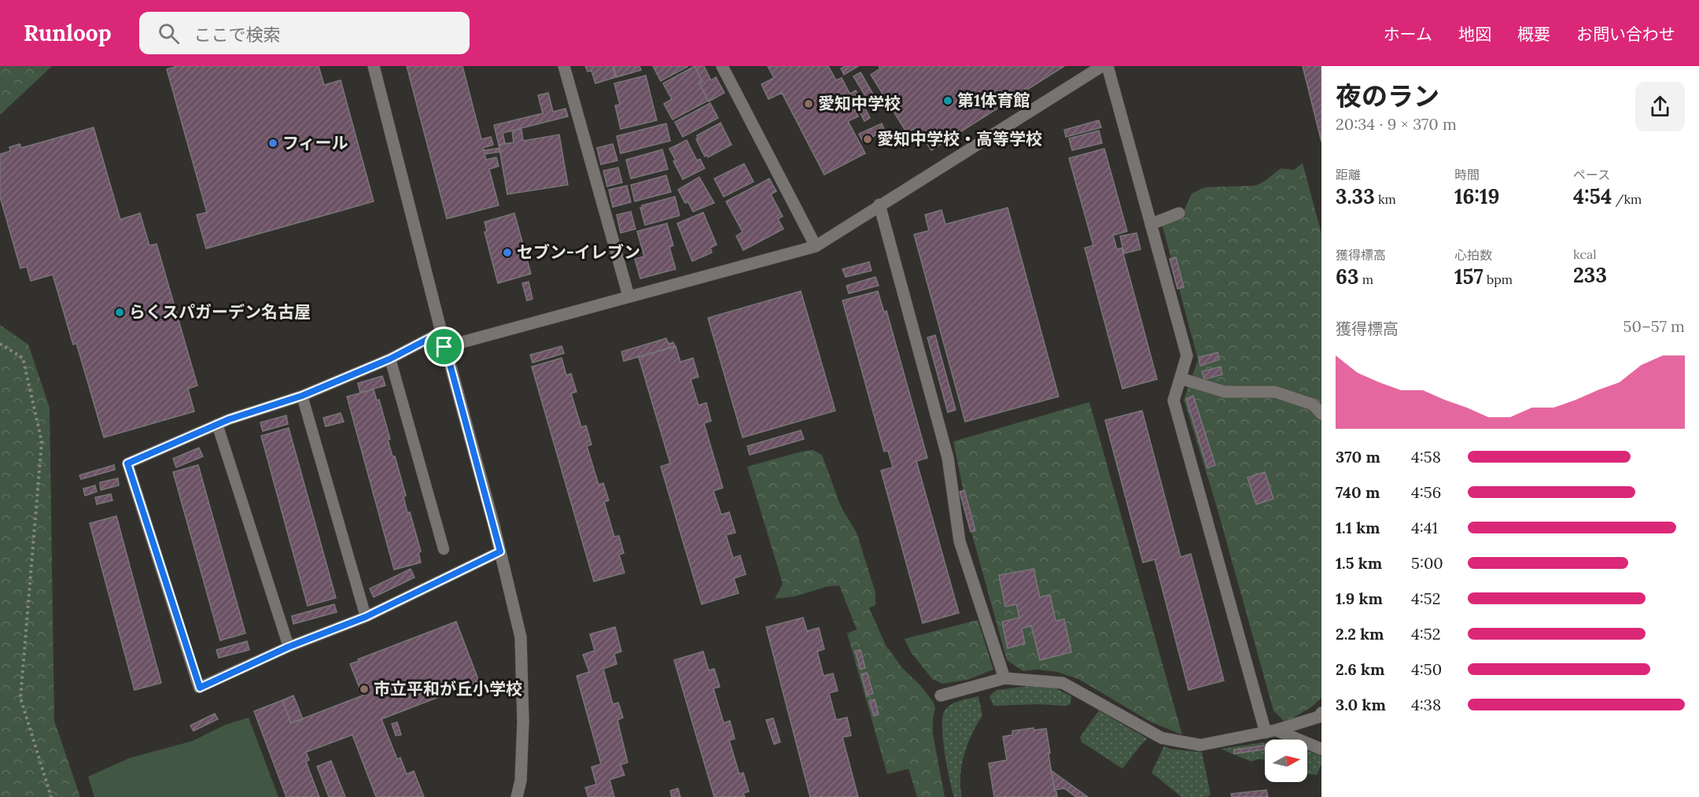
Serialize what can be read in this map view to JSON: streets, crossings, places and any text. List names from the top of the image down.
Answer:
{
  "places": [
    "第1体育館",
    "愛知中学校",
    "愛知中学校・高等学校",
    "フィール",
    "セブン-イレブン",
    "らくスパガーデン名古屋",
    "市立平和が丘小学校"
  ],
  "north": "right",
  "page": {
    "header": "Runloop",
    "search": "ここで検索",
    "nav": [
      "ホーム",
      "地図",
      "概要",
      "お問い合わせ"
    ],
    "heading": ["夜のラン", "20:34 · 9 × 370 m"],
    "stats": [
      ["距離", "3.33 km"],
      ["時間", "16:19"],
      ["ペース", "4:54 /km"],
      ["獲得標高", "63 m"],
      ["心拍数", "157 bpm"],
      ["kcal", "233"]
    ],
    "chart": ["獲得標高", "50–57 m"],
    "list": [
      {
        "name": "370 m",
        "note": "4:58"
      },
      {
        "name": "740 m",
        "note": "4:56"
      },
      {
        "name": "1.1 km",
        "note": "4:41"
      },
      {
        "name": "1.5 km",
        "note": "5:00"
      },
      {
        "name": "1.9 km",
        "note": "4:52"
      },
      {
        "name": "2.2 km",
        "note": "4:52"
      },
      {
        "name": "2.6 km",
        "note": "4:50"
      },
      {
        "name": "3.0 km",
        "note": "4:38"
      }
    ]
  }
}
